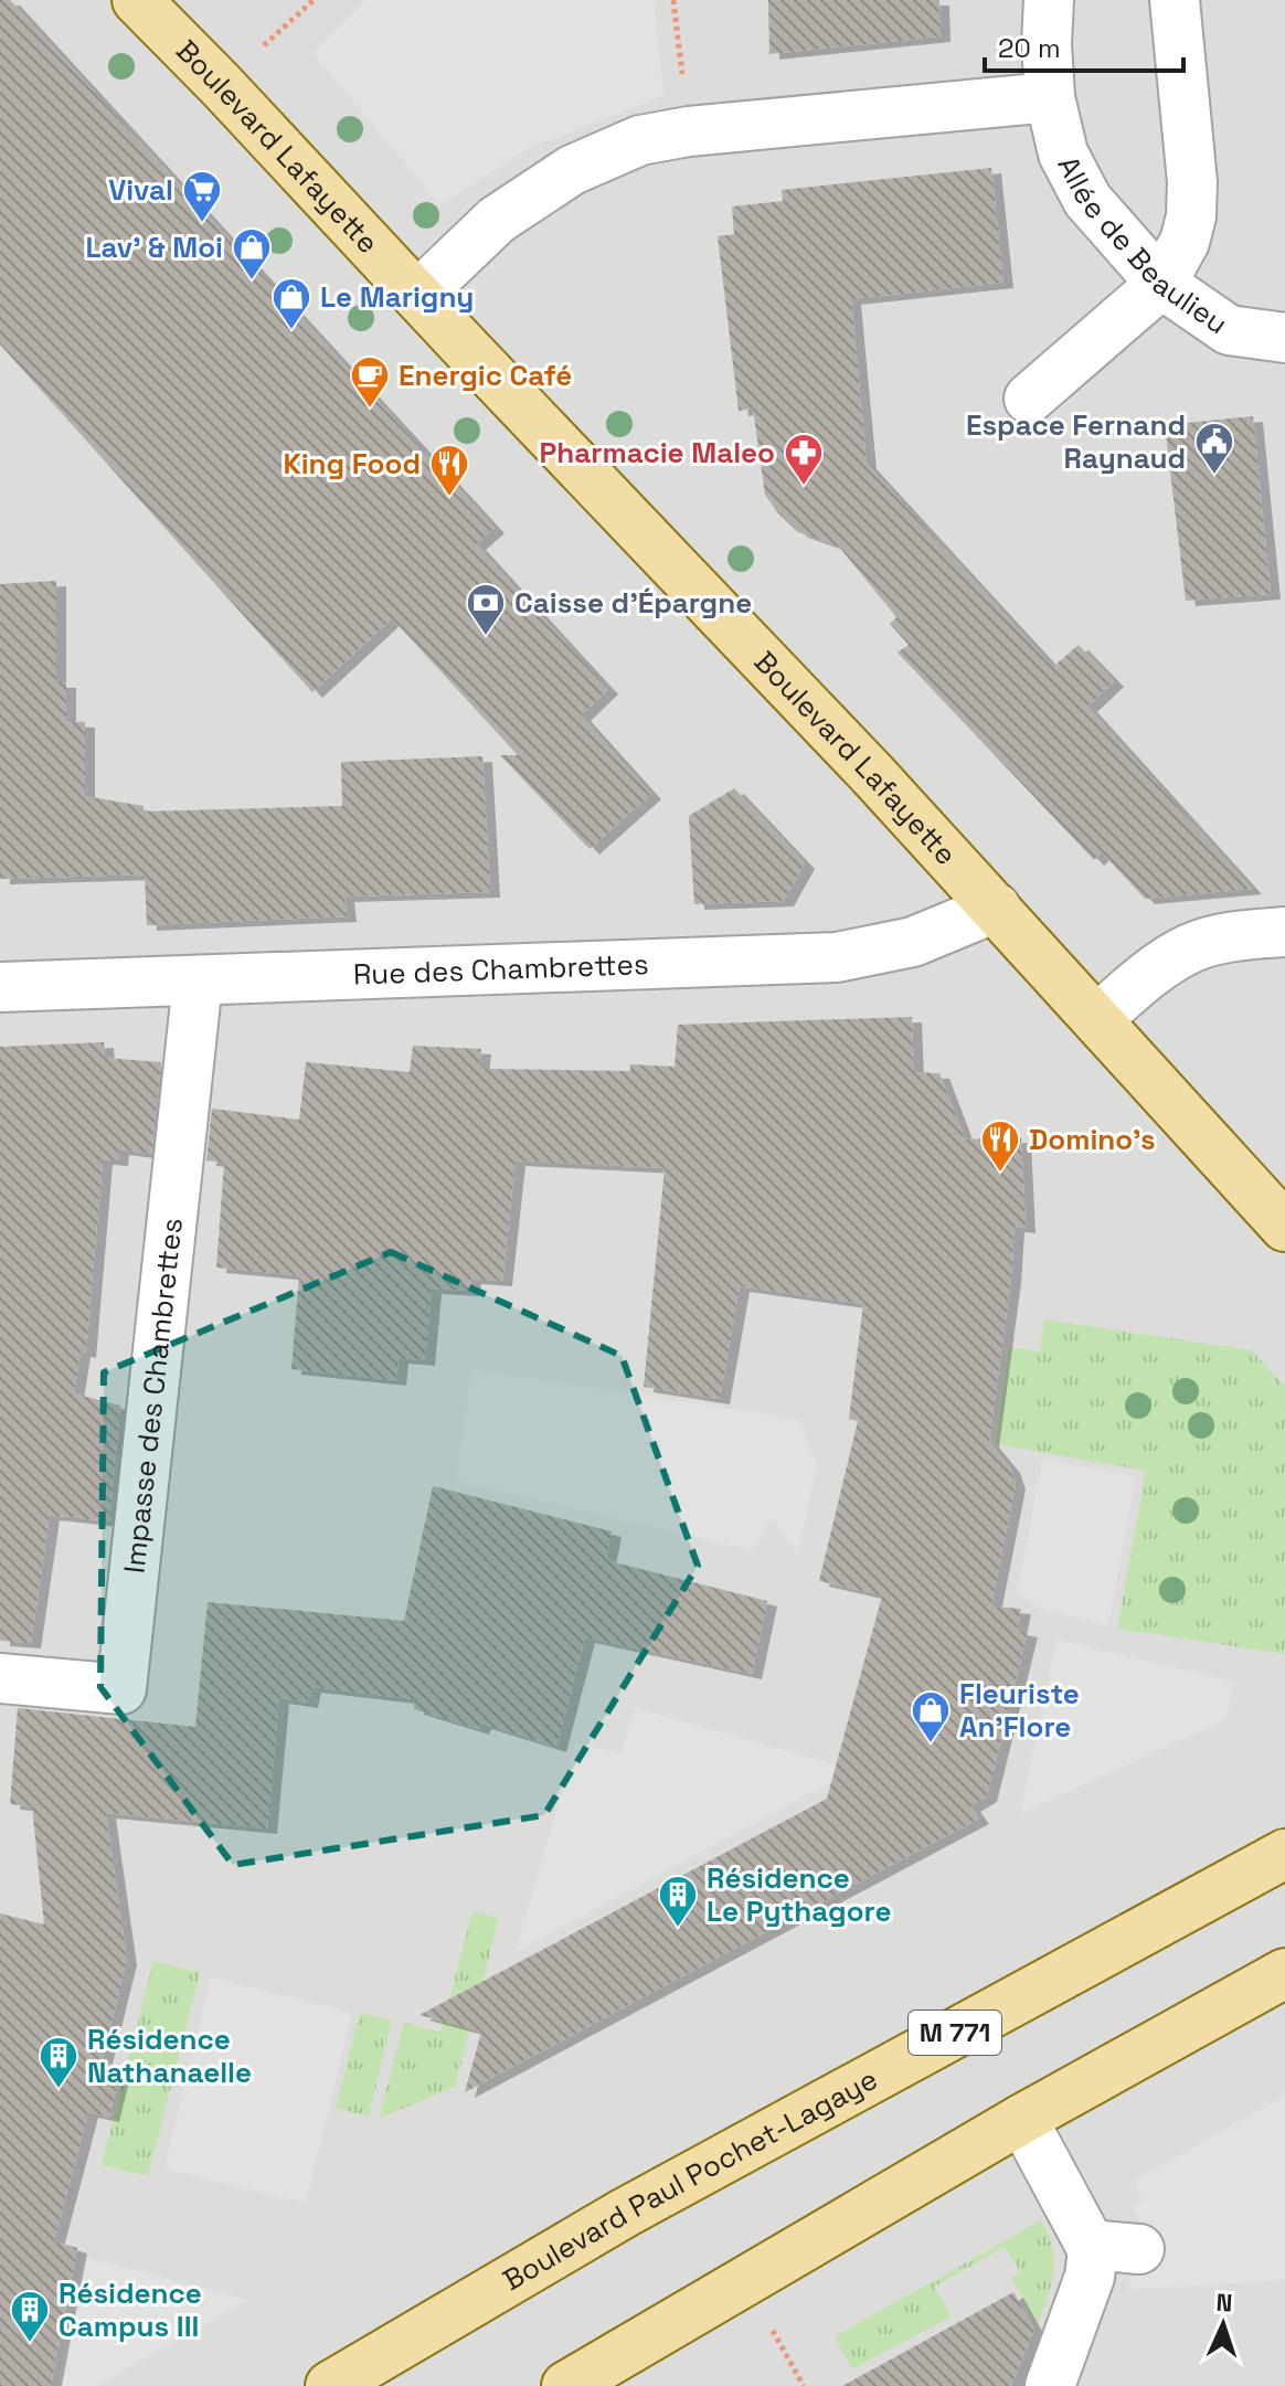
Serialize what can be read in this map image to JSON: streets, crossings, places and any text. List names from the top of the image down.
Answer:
{
  "streets": {
    "main road": ["Boulevard Lafayette", "M 771", "Boulevard Paul Pochet-Lagaye"],
    "street": ["Allée de Beaulieu", "Rue des Chambrettes", "Impasse des Chambrettes"]
  },
  "crossings": [
    ["Boulevard Lafayette", "Rue des Chambrettes"],
    ["Rue des Chambrettes", "Impasse des Chambrettes"]
  ],
  "places": {
    "supermarket": ["Vival"],
    "shop": ["Lav' & Moi", "Le Marigny", "Fleuriste An'Flore"],
    "cafe": ["Energic Café"],
    "public building": ["Espace Fernand Raynaud"],
    "pharmacy": ["Pharmacie Maleo"],
    "restaurant": ["King Food", "Domino's"],
    "bank": ["Caisse d'Épargne"],
    "building": ["Résidence Le Pythagore", "Résidence Nathanaelle", "Résidence Campus III"]
  },
  "scale_bar": "20 m",
  "north": "top"
}
